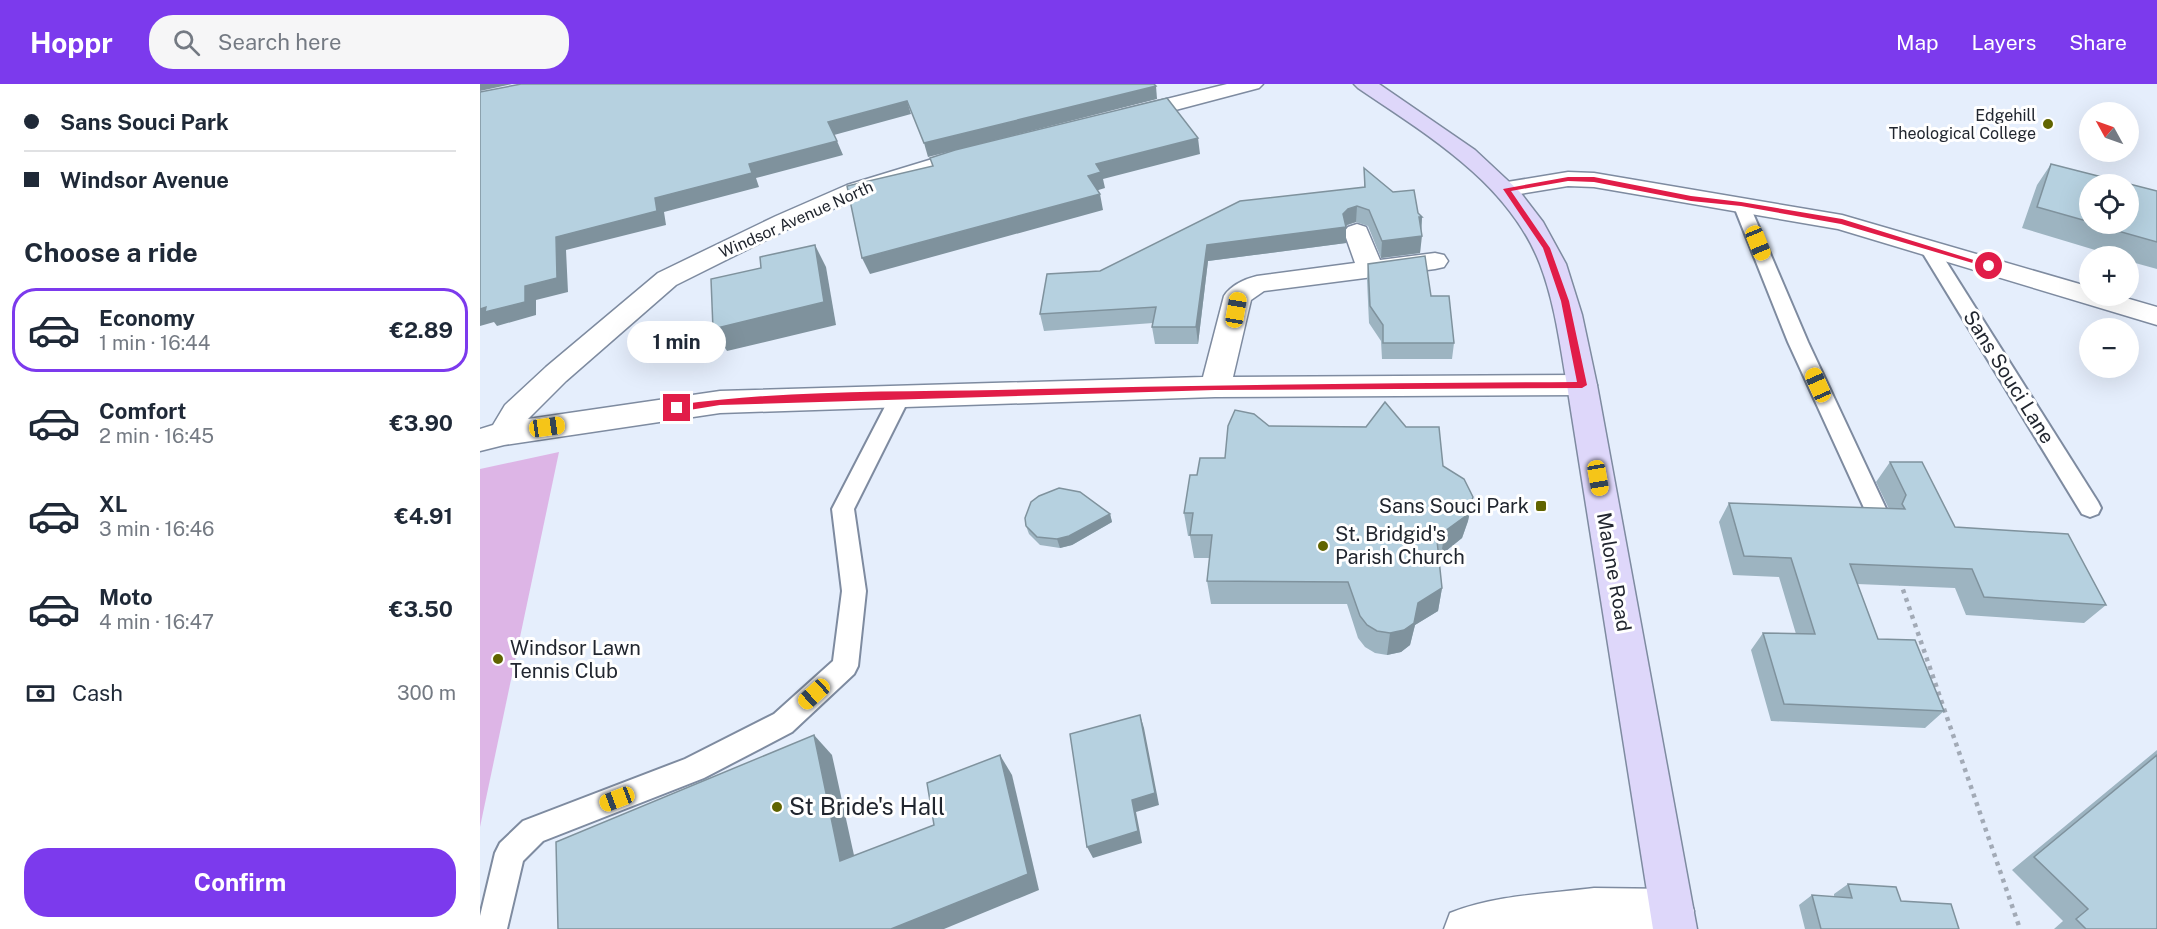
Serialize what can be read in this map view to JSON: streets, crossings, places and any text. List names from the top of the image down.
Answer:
{
  "streets": {
    "main road": ["Malone Road"],
    "street": ["Windsor Avenue North"],
    "lane": ["Sans Souci Lane"]
  },
  "places": {
    "other": [
      "Edgehill Theological College",
      "St. Bridgid's Parish Church",
      "Windsor Lawn Tennis Club",
      "St Bride's Hall"
    ],
    "transit": ["Sans Souci Park"]
  },
  "north": "top left",
  "page": {
    "header": "Hoppr",
    "search": "Search here",
    "nav": ["Map", "Layers", "Share"],
    "banner": ["Sans Souci Park", "Windsor Avenue"],
    "map_buttons": ["+", "−"],
    "heading": "Choose a ride",
    "list": [
      {
        "name": "Economy",
        "note": "1 min · 16:44",
        "value": "€2.89"
      },
      {
        "name": "Comfort",
        "note": "2 min · 16:45",
        "value": "€3.90"
      },
      {
        "name": "XL",
        "note": "3 min · 16:46",
        "value": "€4.91"
      },
      {
        "name": "Moto",
        "note": "4 min · 16:47",
        "value": "€3.50"
      }
    ],
    "bubble": "1 min",
    "pay": ["Cash", "300 m"],
    "buttons": "Confirm"
  }
}
